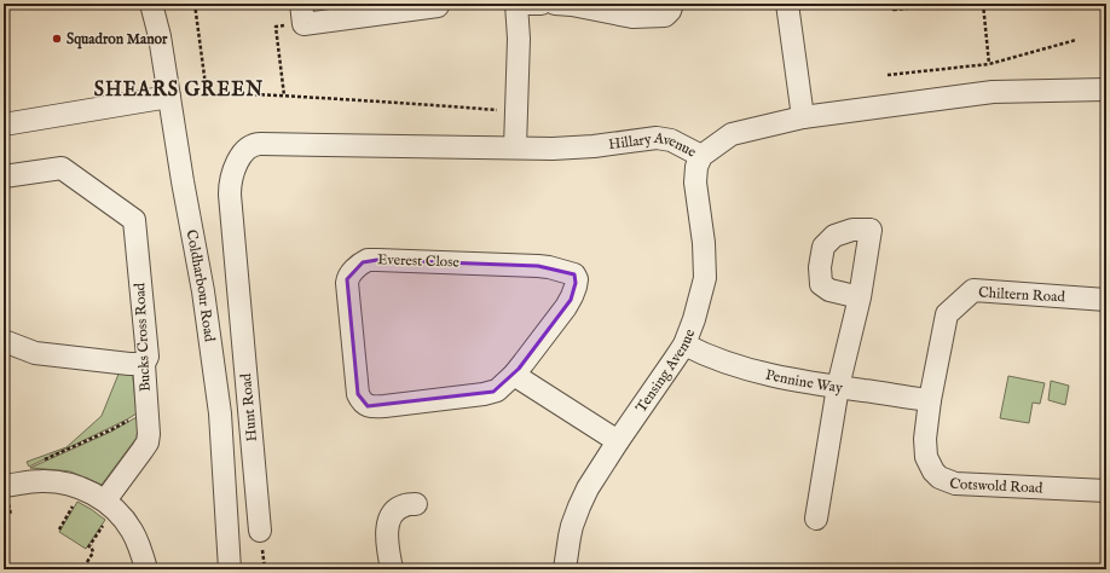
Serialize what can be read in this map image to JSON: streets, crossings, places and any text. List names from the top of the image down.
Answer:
{
  "streets": {
    "street": [
      "Hillary Avenue",
      "Everest Close",
      "Coldharbour Road",
      "Chiltern Road",
      "Bucks Cross Road",
      "Tensing Avenue",
      "Pennine Way",
      "Hunt Road",
      "Cotswold Road"
    ]
  },
  "crossings": [
    ["Hillary Avenue", "Tensing Avenue"],
    ["Hillary Avenue", "Hunt Road"],
    ["Chiltern Road", "Pennine Way"],
    ["Chiltern Road", "Cotswold Road"],
    ["Tensing Avenue", "Pennine Way"],
    ["Pennine Way", "Cotswold Road"]
  ],
  "districts": ["SHEARS GREEN"],
  "places": ["Squadron Manor"]
}
